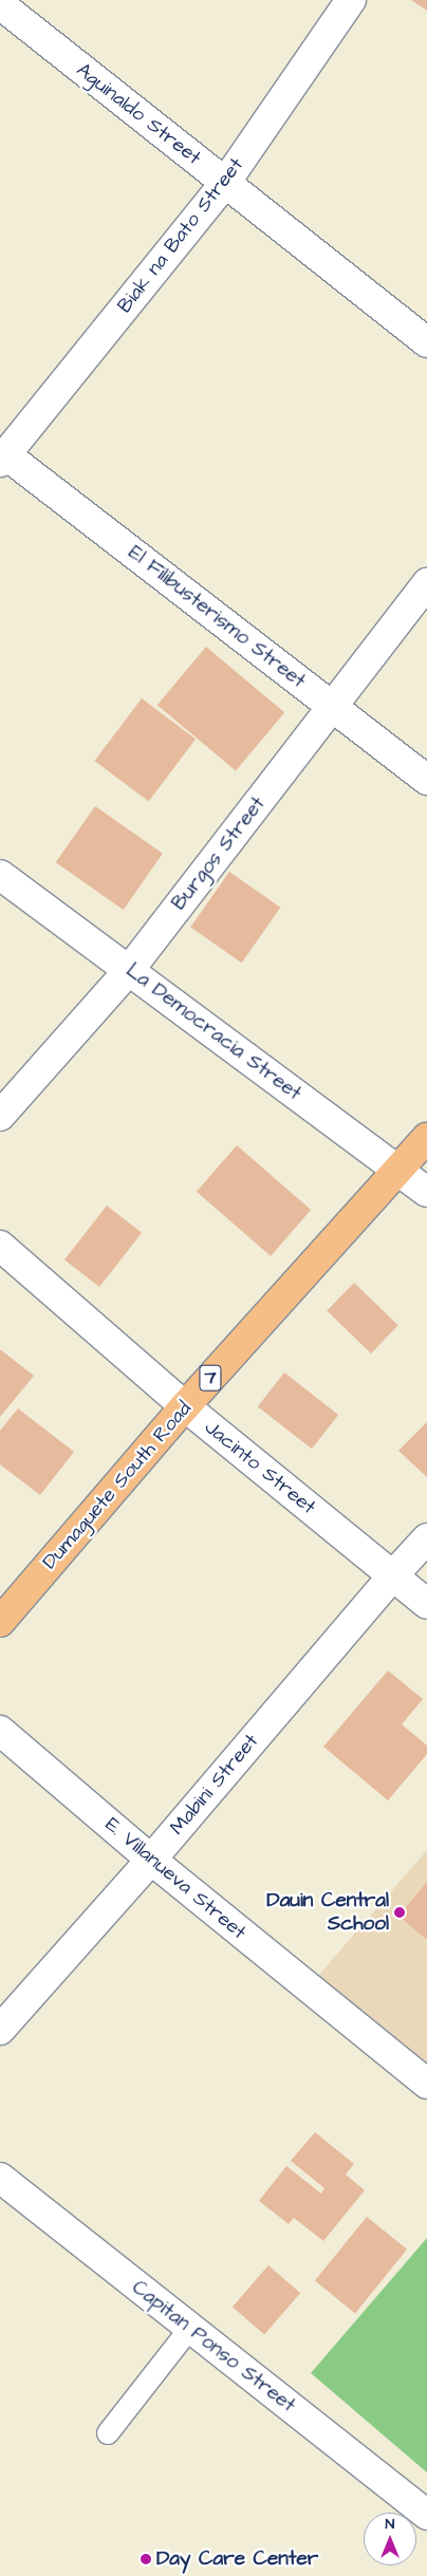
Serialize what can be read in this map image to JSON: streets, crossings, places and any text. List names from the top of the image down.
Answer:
{
  "streets": {
    "highway": ["7", "Dumaguete South Road"],
    "street": [
      "Aguinaldo Street",
      "Biak na Bato Street",
      "El Filibusterismo Street",
      "Burgos Street",
      "La Democracia Street",
      "Jacinto Street",
      "Mabini Street",
      "E. Villanueva Street",
      "Capitan Ponso Street"
    ]
  },
  "crossings": [
    ["Aguinaldo Street", "Biak na Bato Street"],
    ["Biak na Bato Street", "El Filibusterismo Street"],
    ["El Filibusterismo Street", "Burgos Street"],
    ["Burgos Street", "La Democracia Street"],
    ["La Democracia Street", "Dumaguete South Road"],
    ["Jacinto Street", "Dumaguete South Road"],
    ["Jacinto Street", "Mabini Street"],
    ["Mabini Street", "E. Villanueva Street"]
  ],
  "places": ["Dauin Central School", "Day Care Center"],
  "north": "top"
}
